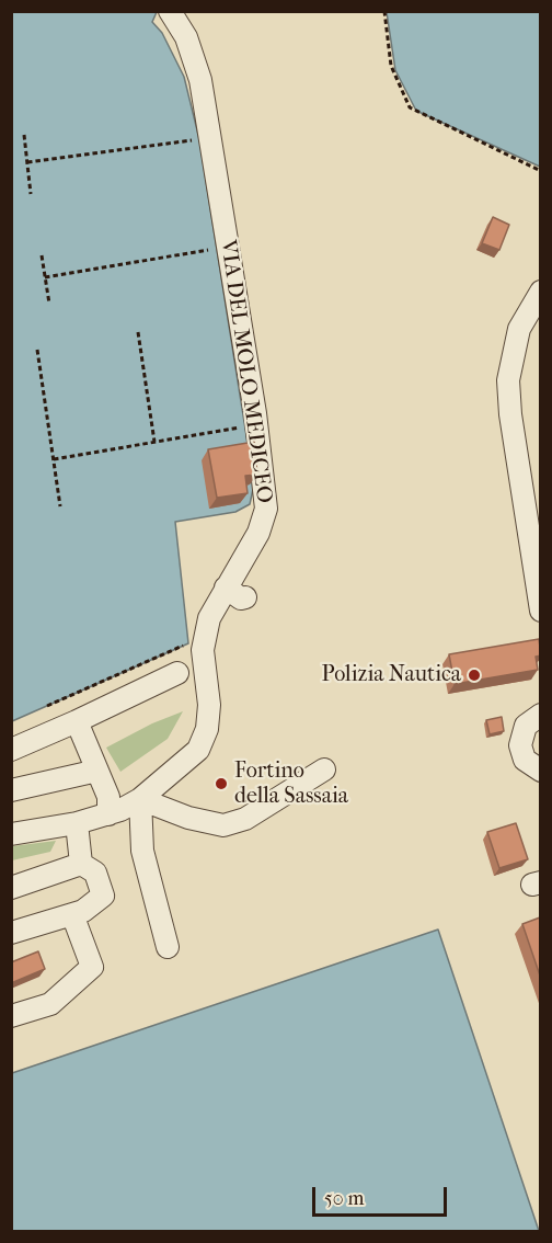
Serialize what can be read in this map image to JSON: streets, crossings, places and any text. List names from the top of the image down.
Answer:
{
  "streets": {
    "street": ["VIA DEL MOLO MEDICEO"]
  },
  "places": ["Polizia Nautica", "Fortino della Sassaia"],
  "scale_bar": "50 m"
}
